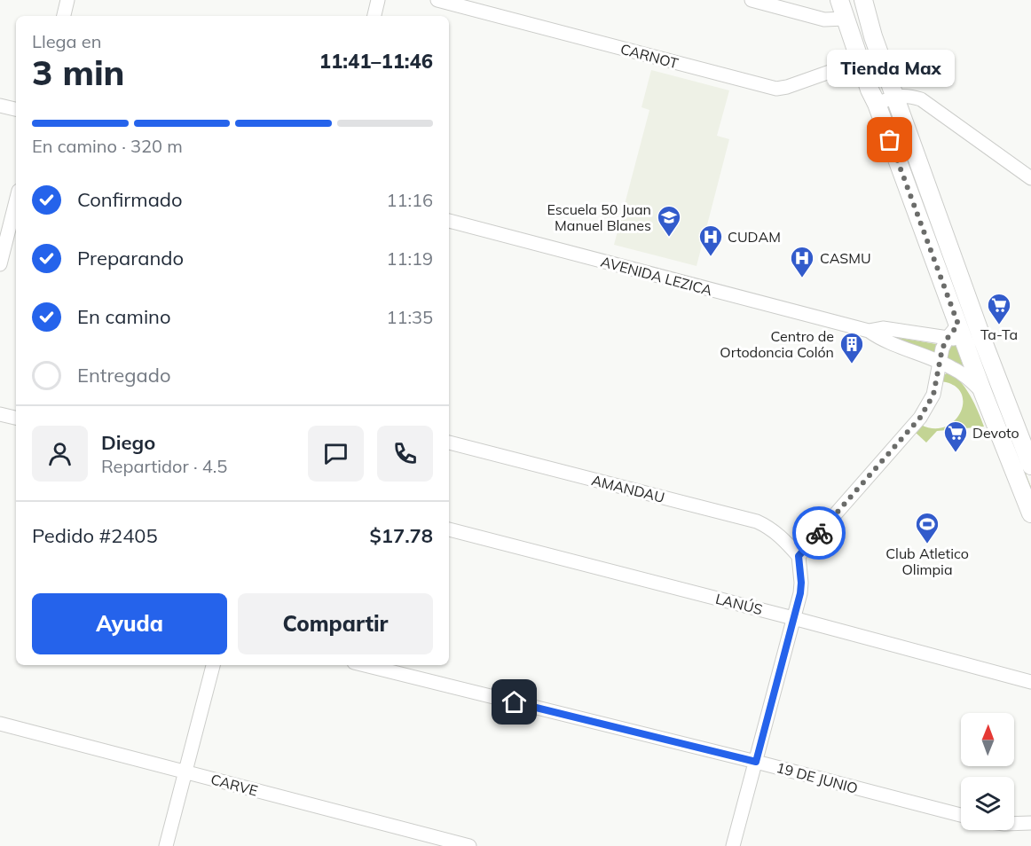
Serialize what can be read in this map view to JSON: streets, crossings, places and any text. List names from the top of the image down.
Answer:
{
  "streets": {
    "street": [
      "CARNOT",
      "AVENIDA LEZICA",
      "AMANDAU",
      "LANÚS",
      "19 DE JUNIO",
      "CARVE"
    ]
  },
  "places": {
    "other": ["Tienda Max"],
    "school or university": ["Escuela 50 Juan Manuel Blanes"],
    "hospital": ["CUDAM", "CASMU"],
    "supermarket": ["Ta-Ta", "Devoto"],
    "building": ["Centro de Ortodoncia Colón"],
    "sports": ["Club Atletico Olimpia"]
  },
  "north": "top",
  "page": {
    "heading": ["3 min", "Llega en", "11:41–11:46"],
    "panel": [
      "Diego",
      "Repartidor · 4.5",
      "Pedido #2405",
      "$17.78"
    ],
    "bubble": "Tienda Max",
    "bar": "En camino · 320 m",
    "list": [
      ["Confirmado", "11:16"],
      ["Preparando", "11:19"],
      ["En camino", "11:35"],
      "Entregado"
    ],
    "buttons": ["Ayuda", "Compartir"]
  }
}
